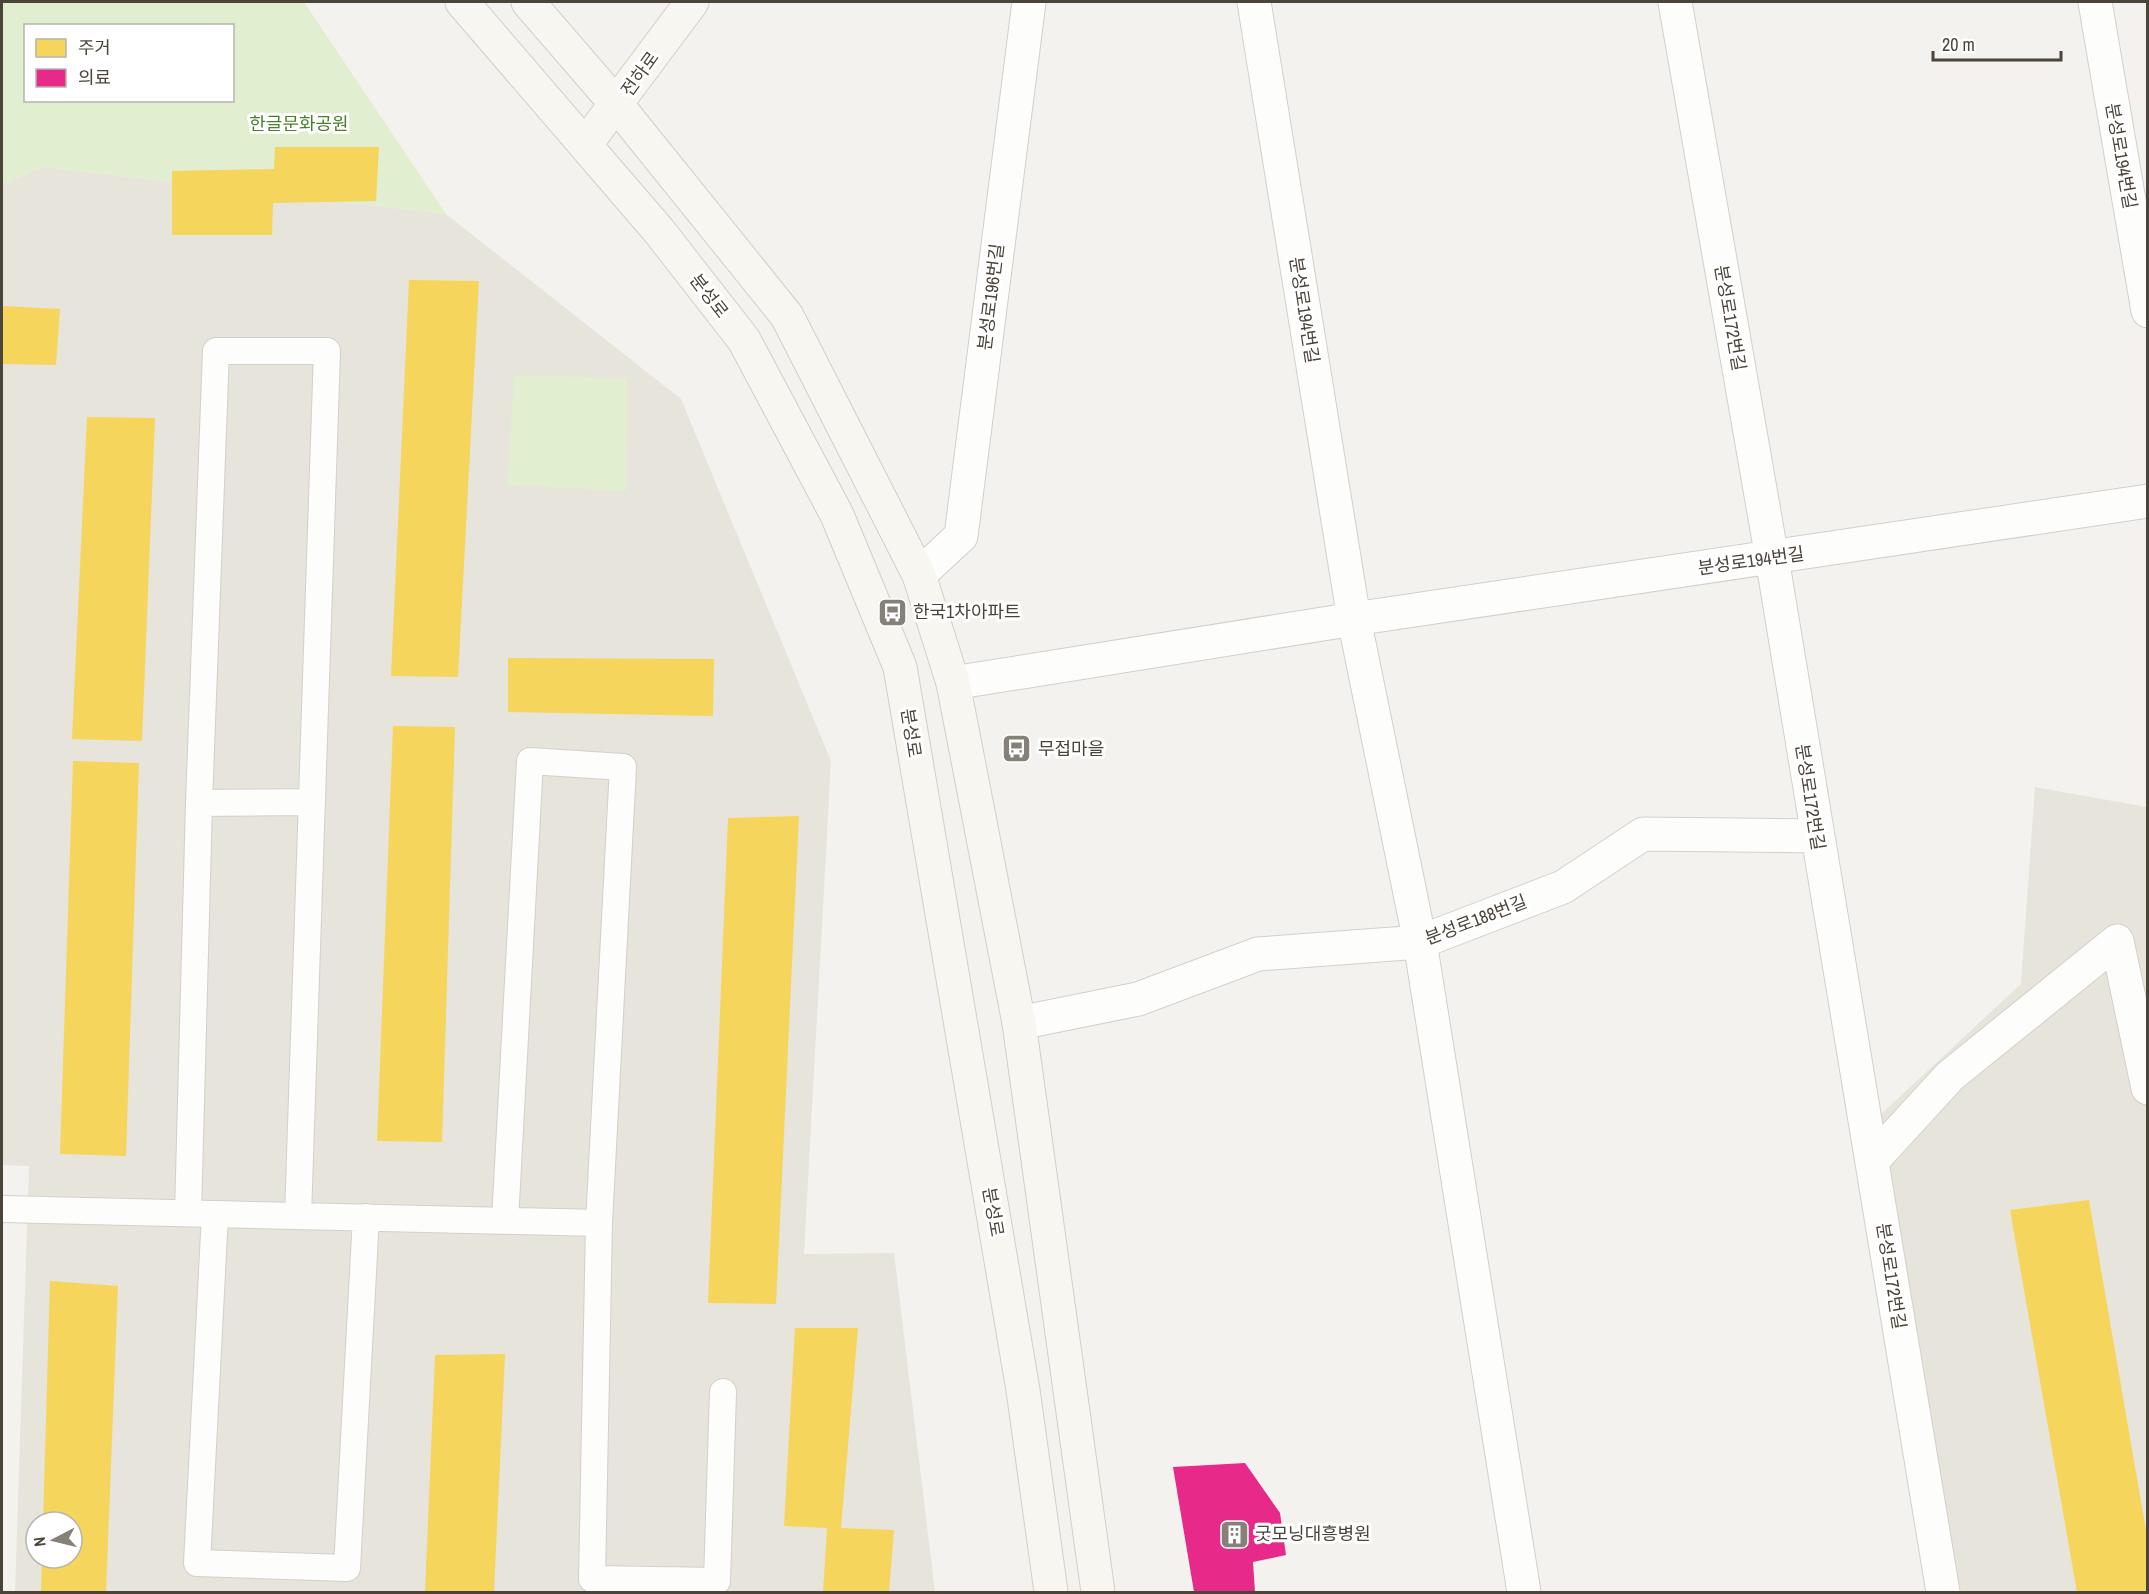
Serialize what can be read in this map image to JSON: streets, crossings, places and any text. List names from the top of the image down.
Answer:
{
  "streets": {
    "main road": ["전하로", "분성로"],
    "street": [
      "분성로194번길",
      "분성로196번길",
      "분성로172번길",
      "분성로188번길"
    ]
  },
  "crossings": [
    ["전하로", "분성로"],
    ["분성로194번길", "분성로172번길"],
    ["분성로172번길", "분성로188번길"]
  ],
  "parks": ["한글문화공원"],
  "places": {
    "bus stop": ["한국1차아파트", "무접마을"],
    "building": ["굿모닝대흥병원"]
  },
  "legend": ["주거", "의료"],
  "scale_bar": "20 m",
  "north": "left"
}
